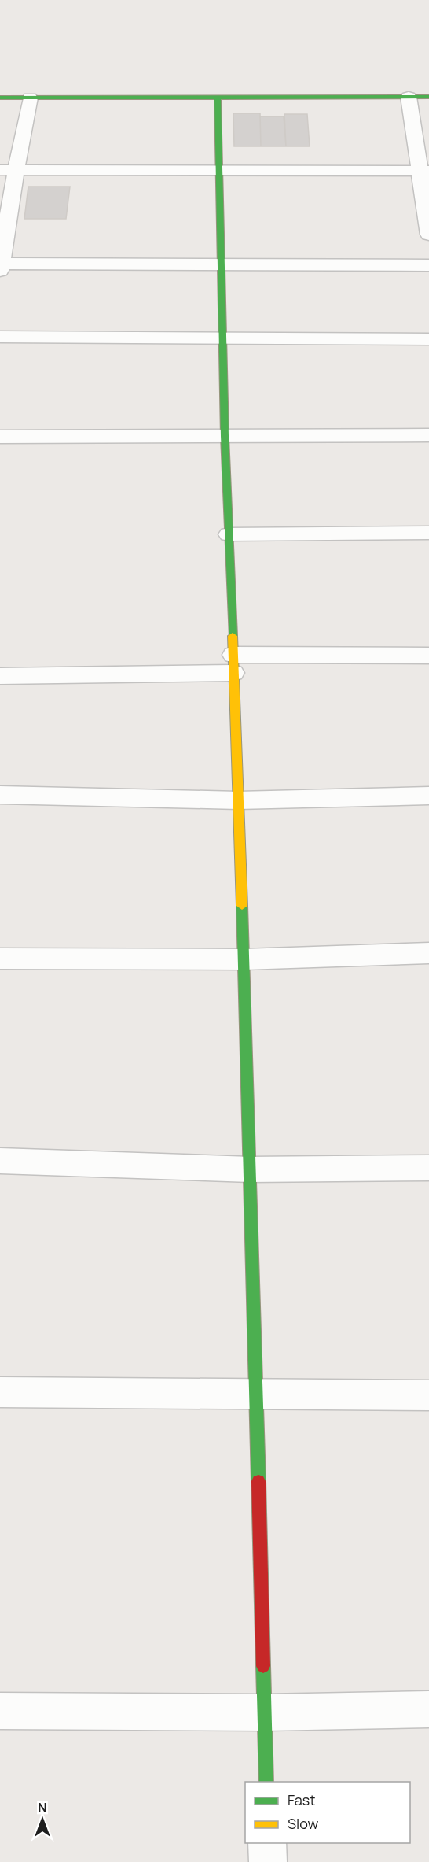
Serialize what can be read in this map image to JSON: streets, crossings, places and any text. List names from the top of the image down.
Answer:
{
  "legend": ["Fast", "Slow"],
  "north": "top"
}
